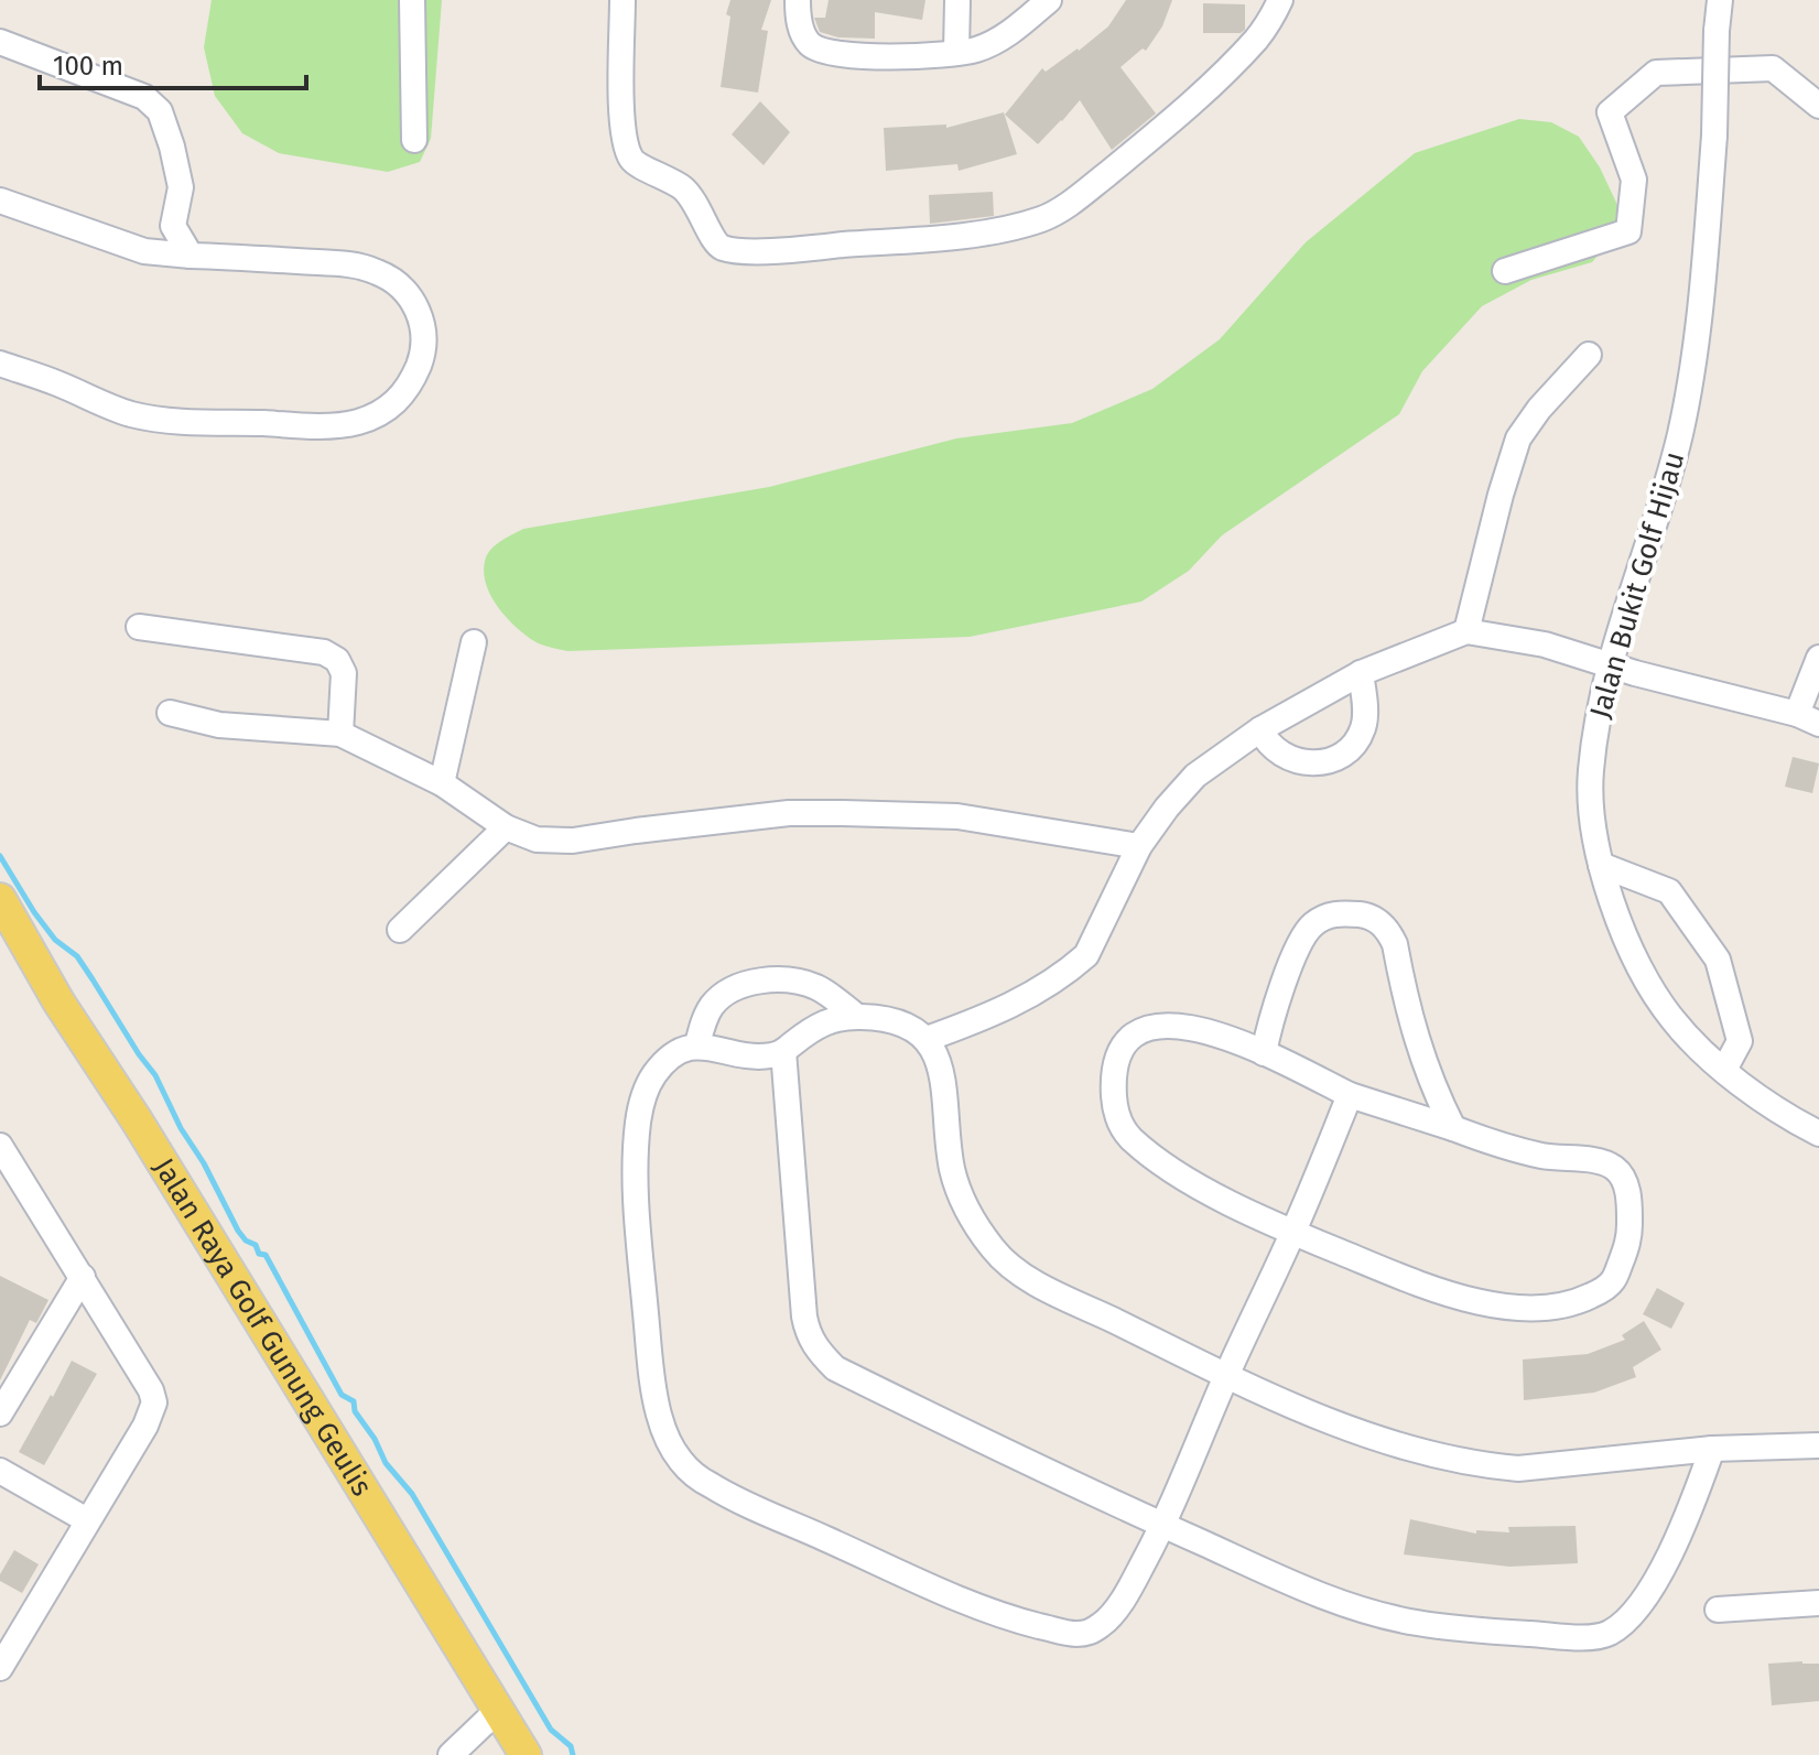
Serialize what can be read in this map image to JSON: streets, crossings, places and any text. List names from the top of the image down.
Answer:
{
  "streets": {
    "main road": ["Jalan Raya Golf Gunung Geulis"],
    "street": ["Jalan Bukit Golf Hijau"]
  },
  "scale_bar": "100 m"
}
